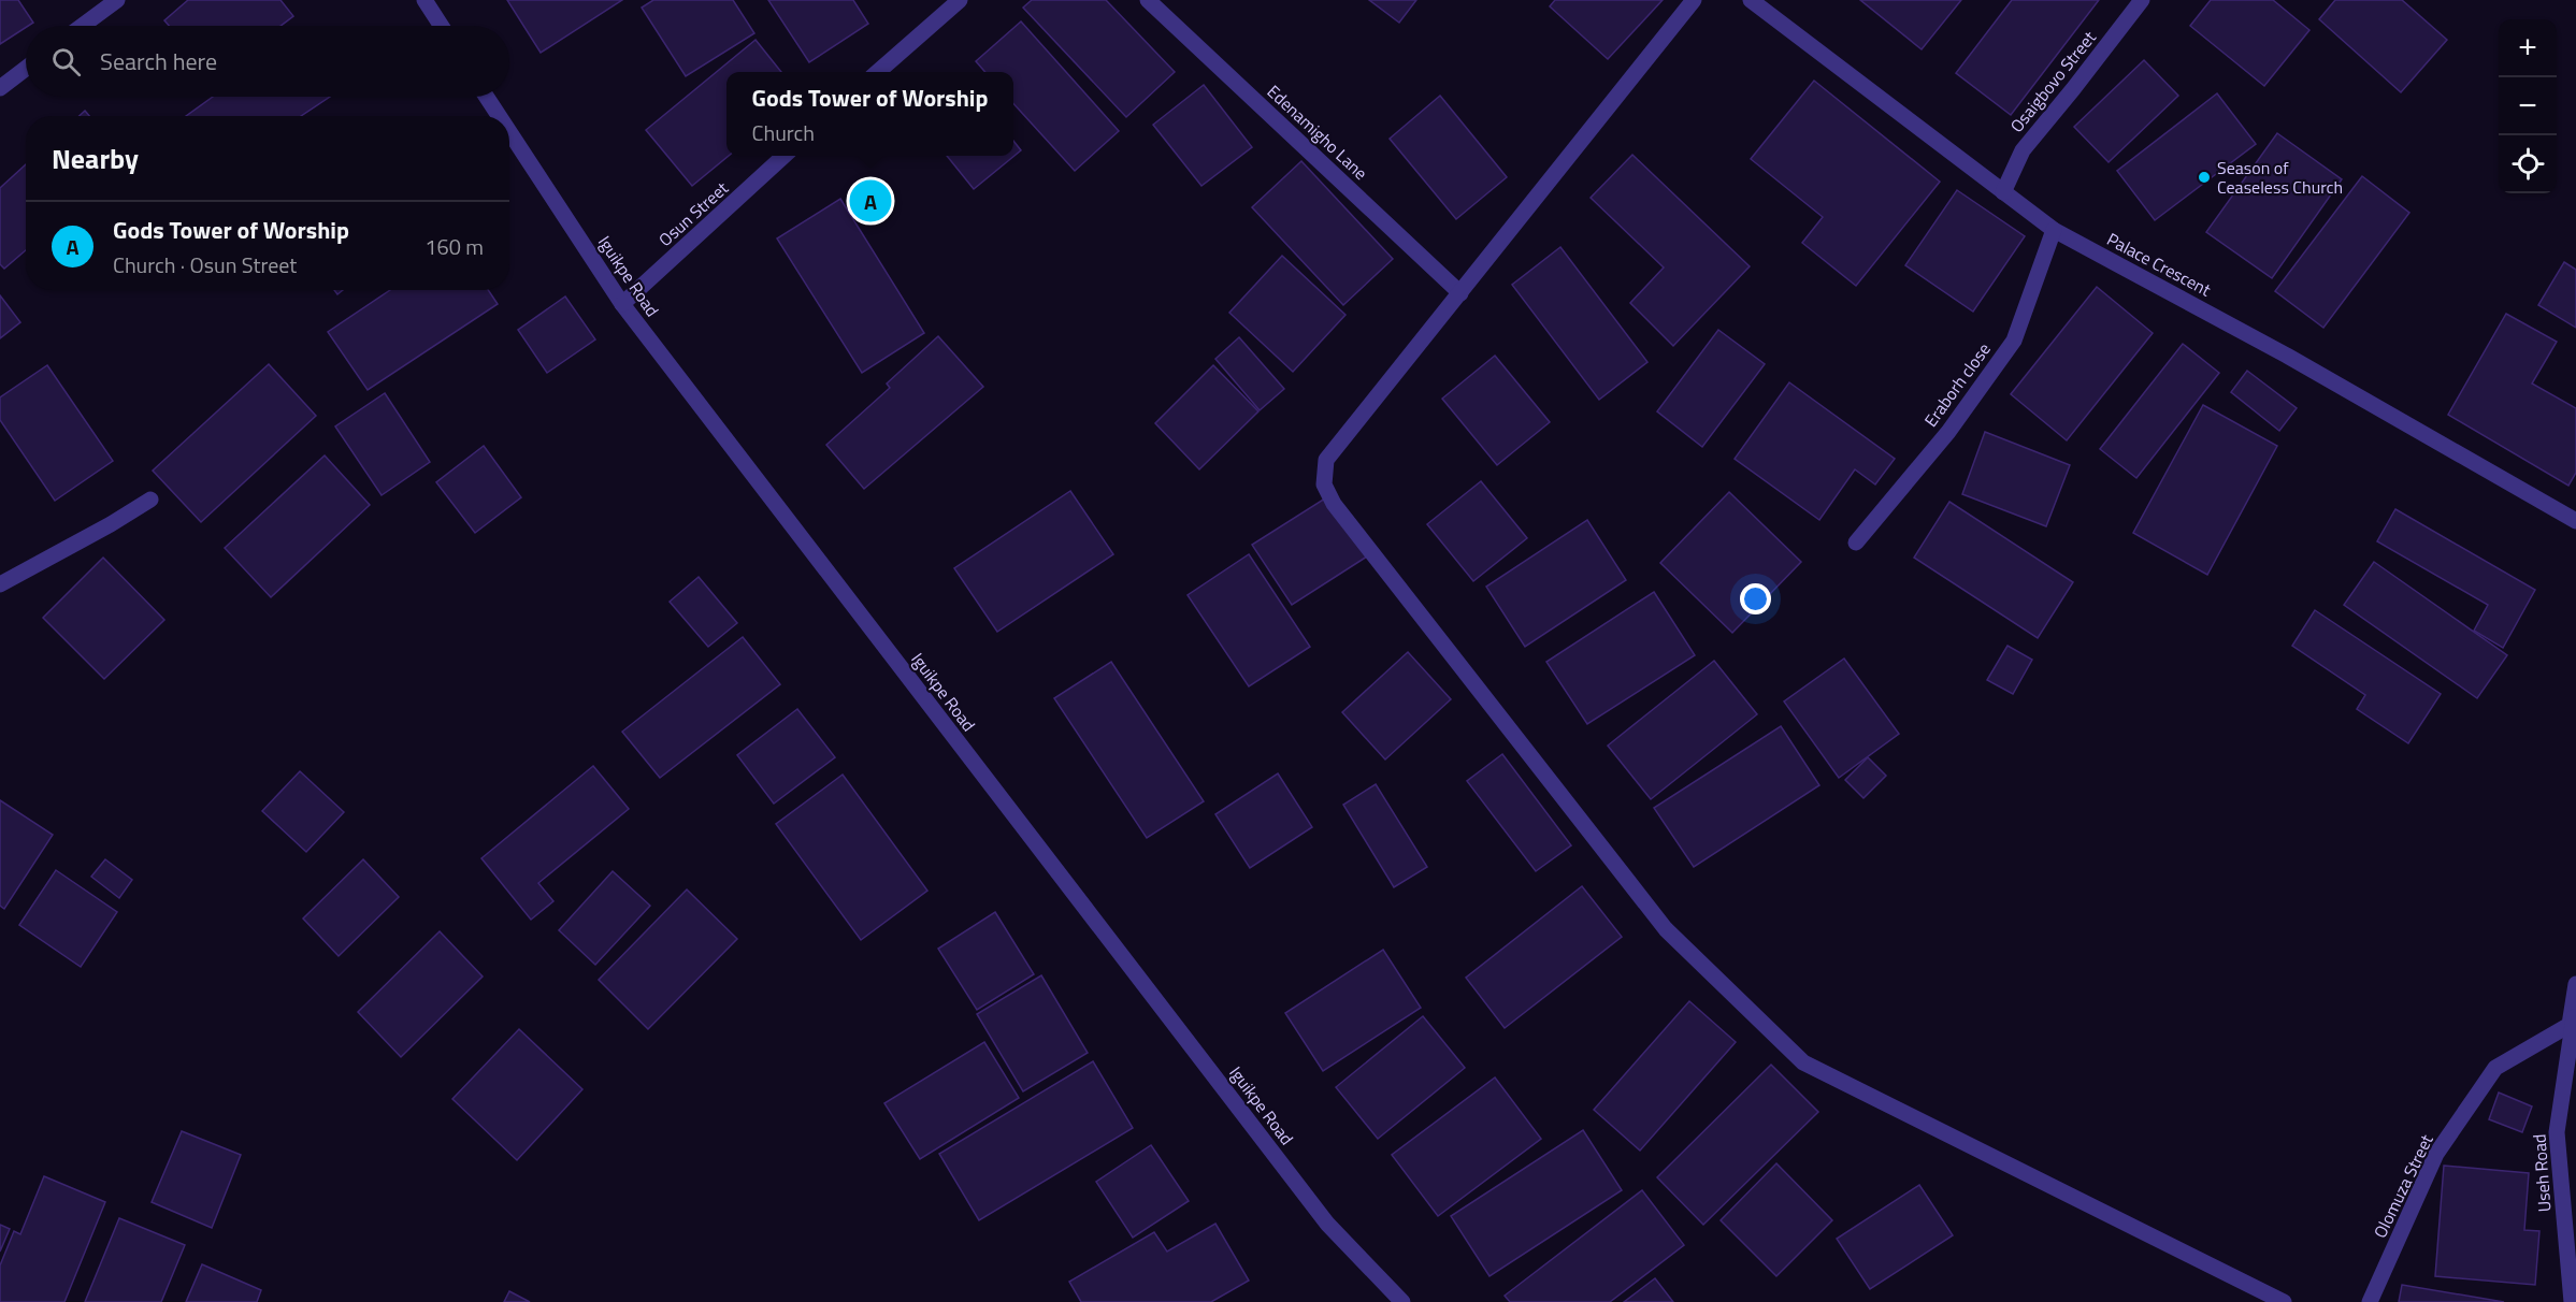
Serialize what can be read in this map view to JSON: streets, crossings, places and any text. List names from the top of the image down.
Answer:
{
  "streets": {
    "street": [
      "Osaigbovo Street",
      "Edenamigho Lane",
      "Osun Street",
      "Palace Crescent",
      "Iguikpe Road",
      "Eraborh close",
      "Useh Road",
      "Olomuza Street"
    ]
  },
  "crossings": [
    ["Osaigbovo Street", "Palace Crescent"],
    ["Osun Street", "Iguikpe Road"],
    ["Palace Crescent", "Eraborh close"]
  ],
  "places": ["Season of Ceaseless Church"],
  "page": {
    "map_buttons": ["+", "−"],
    "search": "Search here",
    "popup": ["Gods Tower of Worship", "Church"],
    "heading": "Nearby",
    "pins": "A",
    "list": [
      {
        "mark": "A",
        "name": "Gods Tower of Worship",
        "note": "Church · Osun Street",
        "value": "160 m"
      }
    ]
  }
}
